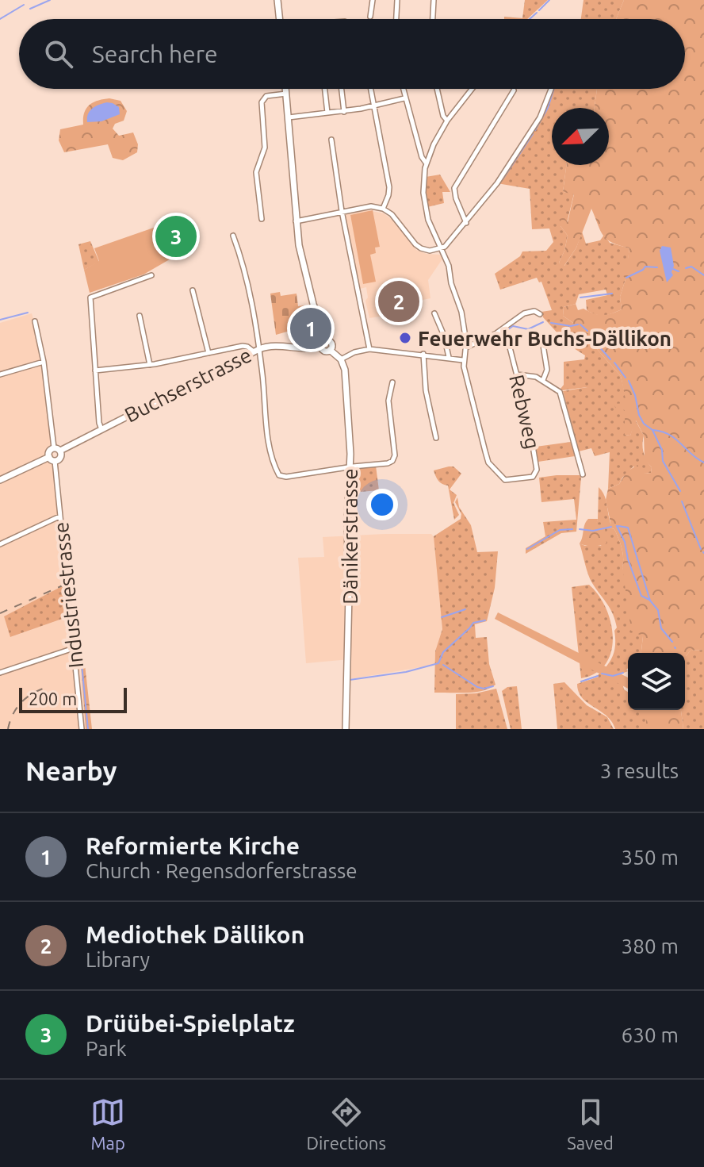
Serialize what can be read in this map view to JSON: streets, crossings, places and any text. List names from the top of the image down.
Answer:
{
  "streets": {
    "street": [
      "Buchserstrasse",
      "Rebweg",
      "Dänikerstrasse",
      "Industriestrasse"
    ]
  },
  "places": ["Feuerwehr Buchs-Dällikon"],
  "scale_bar": "200 m",
  "north": "bottom left",
  "page": {
    "search": "Search here",
    "pins": ["3", "2", "1"],
    "scale": "200 m",
    "heading": ["Nearby", "3 results"],
    "list": [
      {
        "mark": "1",
        "name": "Reformierte Kirche",
        "note": "Church · Regensdorferstrasse",
        "value": "350 m"
      },
      {
        "mark": "2",
        "name": "Mediothek Dällikon",
        "note": "Library",
        "value": "380 m"
      },
      {
        "mark": "3",
        "name": "Drüübei-Spielplatz",
        "note": "Park",
        "value": "630 m"
      }
    ],
    "nav": ["Map", "Directions", "Saved"]
  }
}
